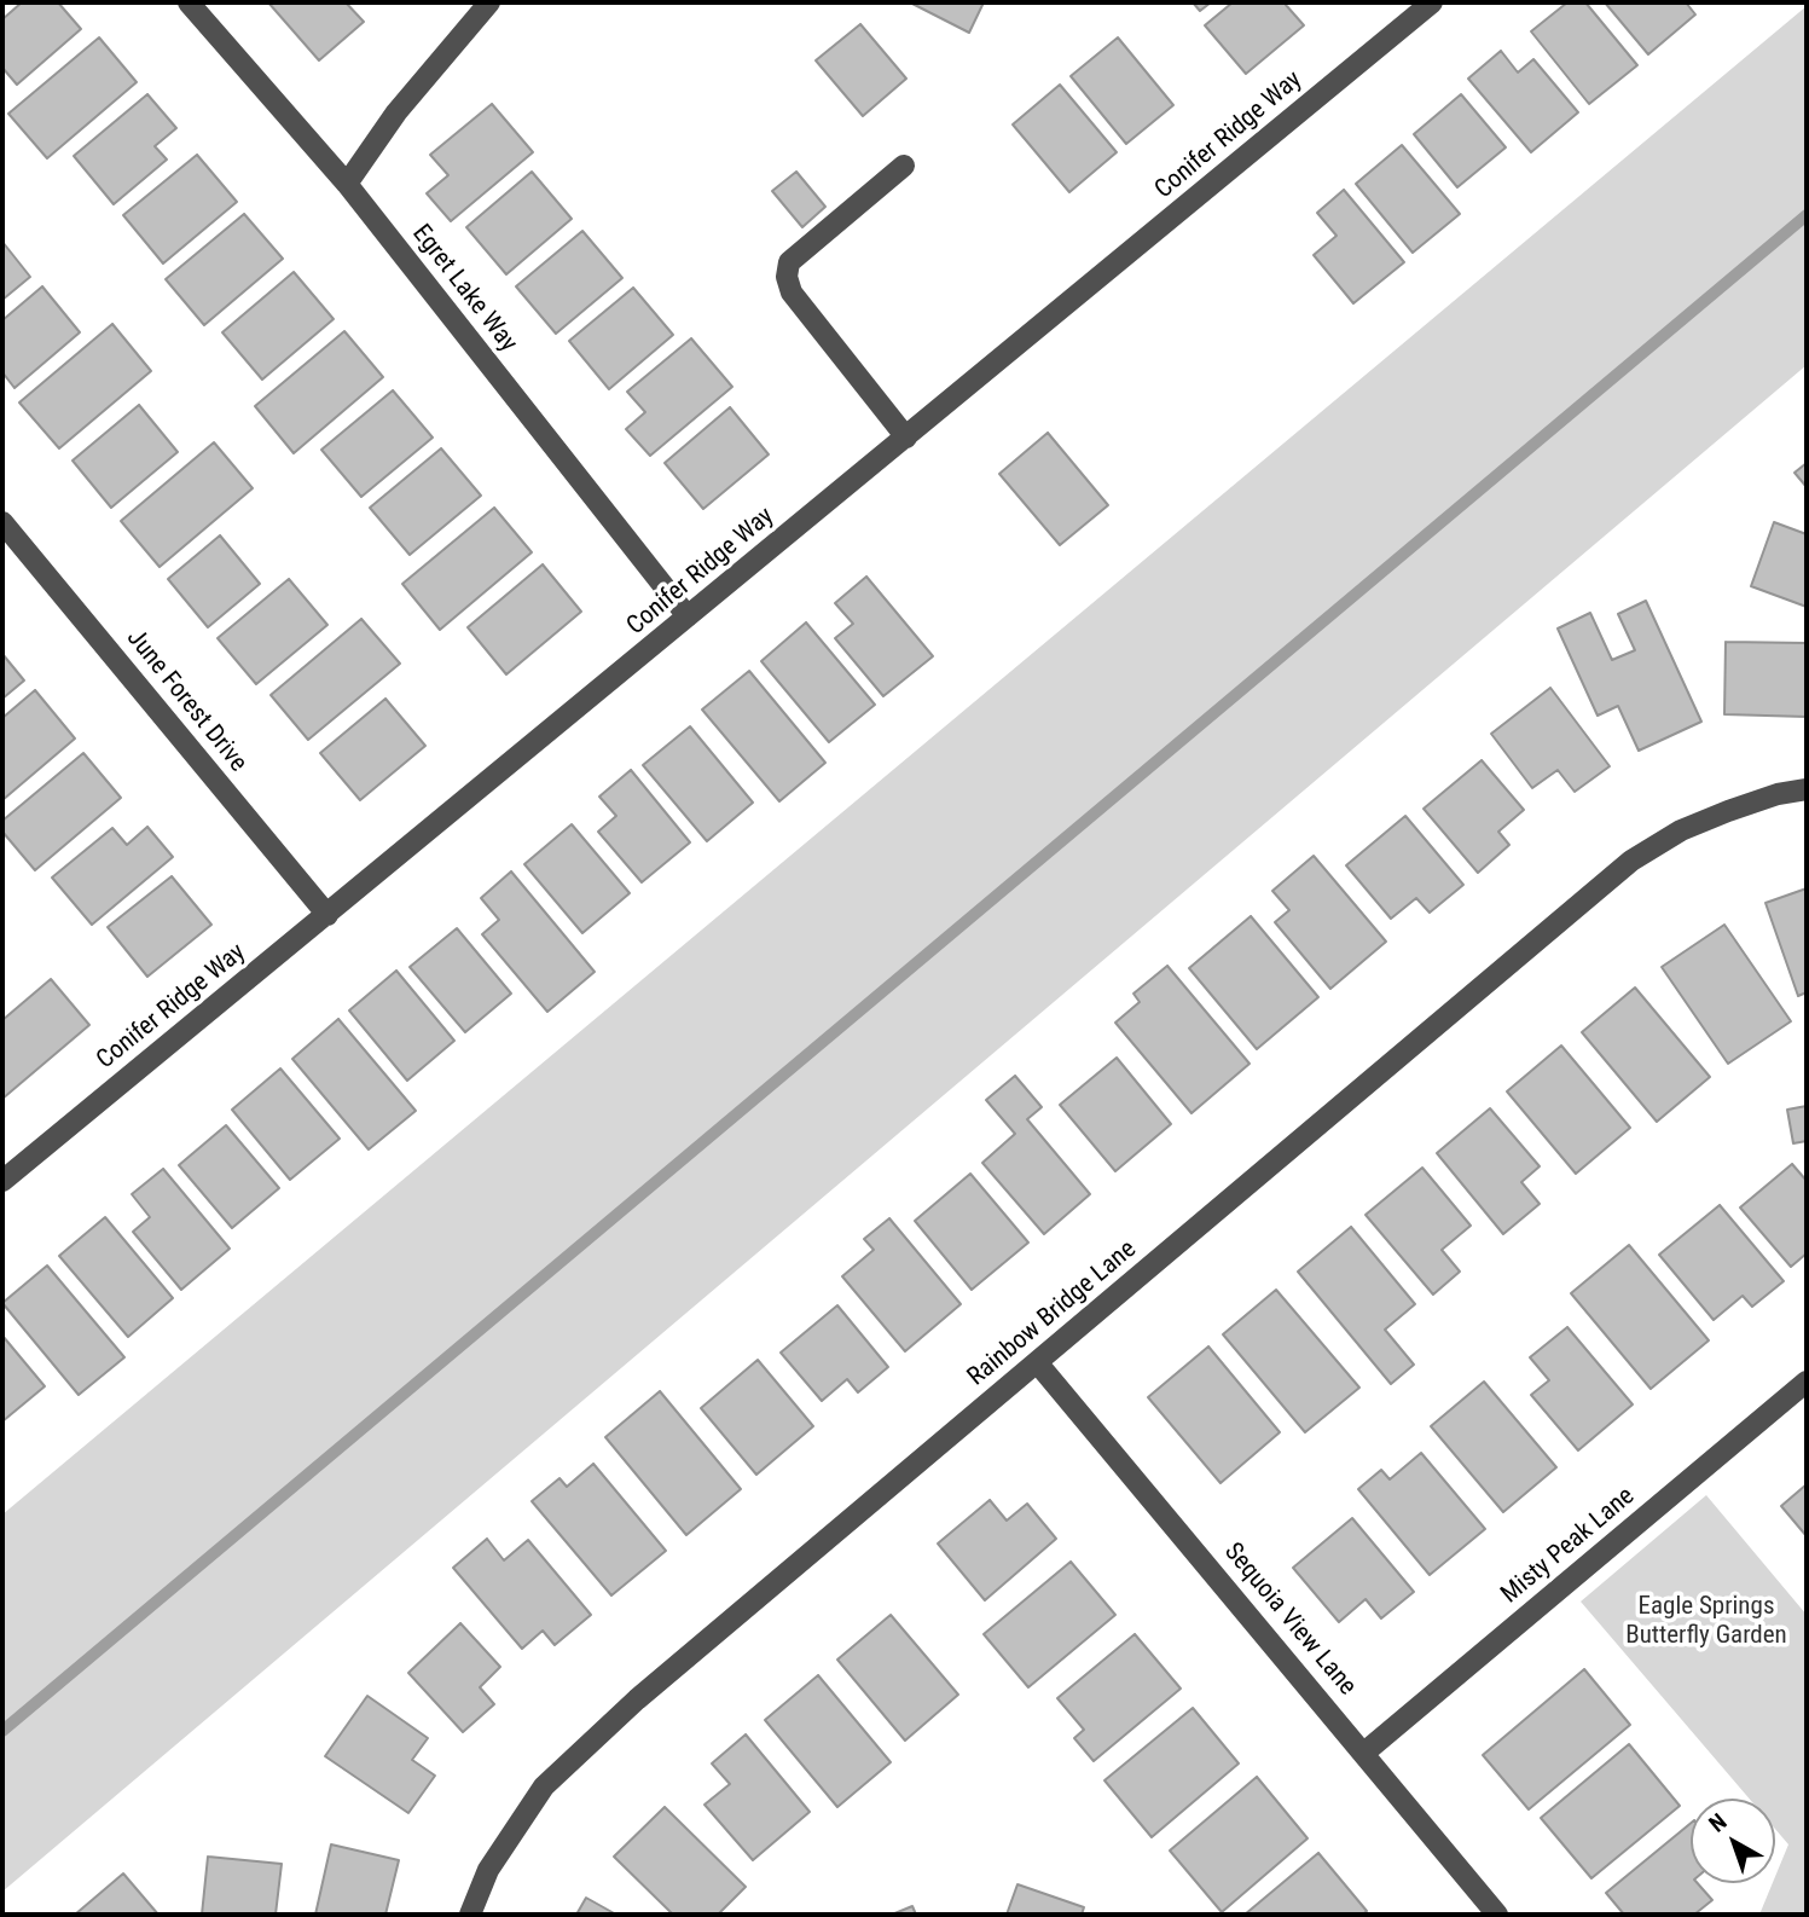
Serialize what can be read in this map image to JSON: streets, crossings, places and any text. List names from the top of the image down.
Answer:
{
  "streets": {
    "street": [
      "Conifer Ridge Way",
      "Egret Lake Way",
      "June Forest Drive",
      "Rainbow Bridge Lane",
      "Misty Peak Lane",
      "Sequoia View Lane"
    ]
  },
  "crossings": [
    ["Conifer Ridge Way", "Egret Lake Way"],
    ["Conifer Ridge Way", "June Forest Drive"],
    ["Rainbow Bridge Lane", "Sequoia View Lane"],
    ["Misty Peak Lane", "Sequoia View Lane"]
  ],
  "parks": ["Eagle Springs Butterfly Garden"],
  "north": "top left"
}
